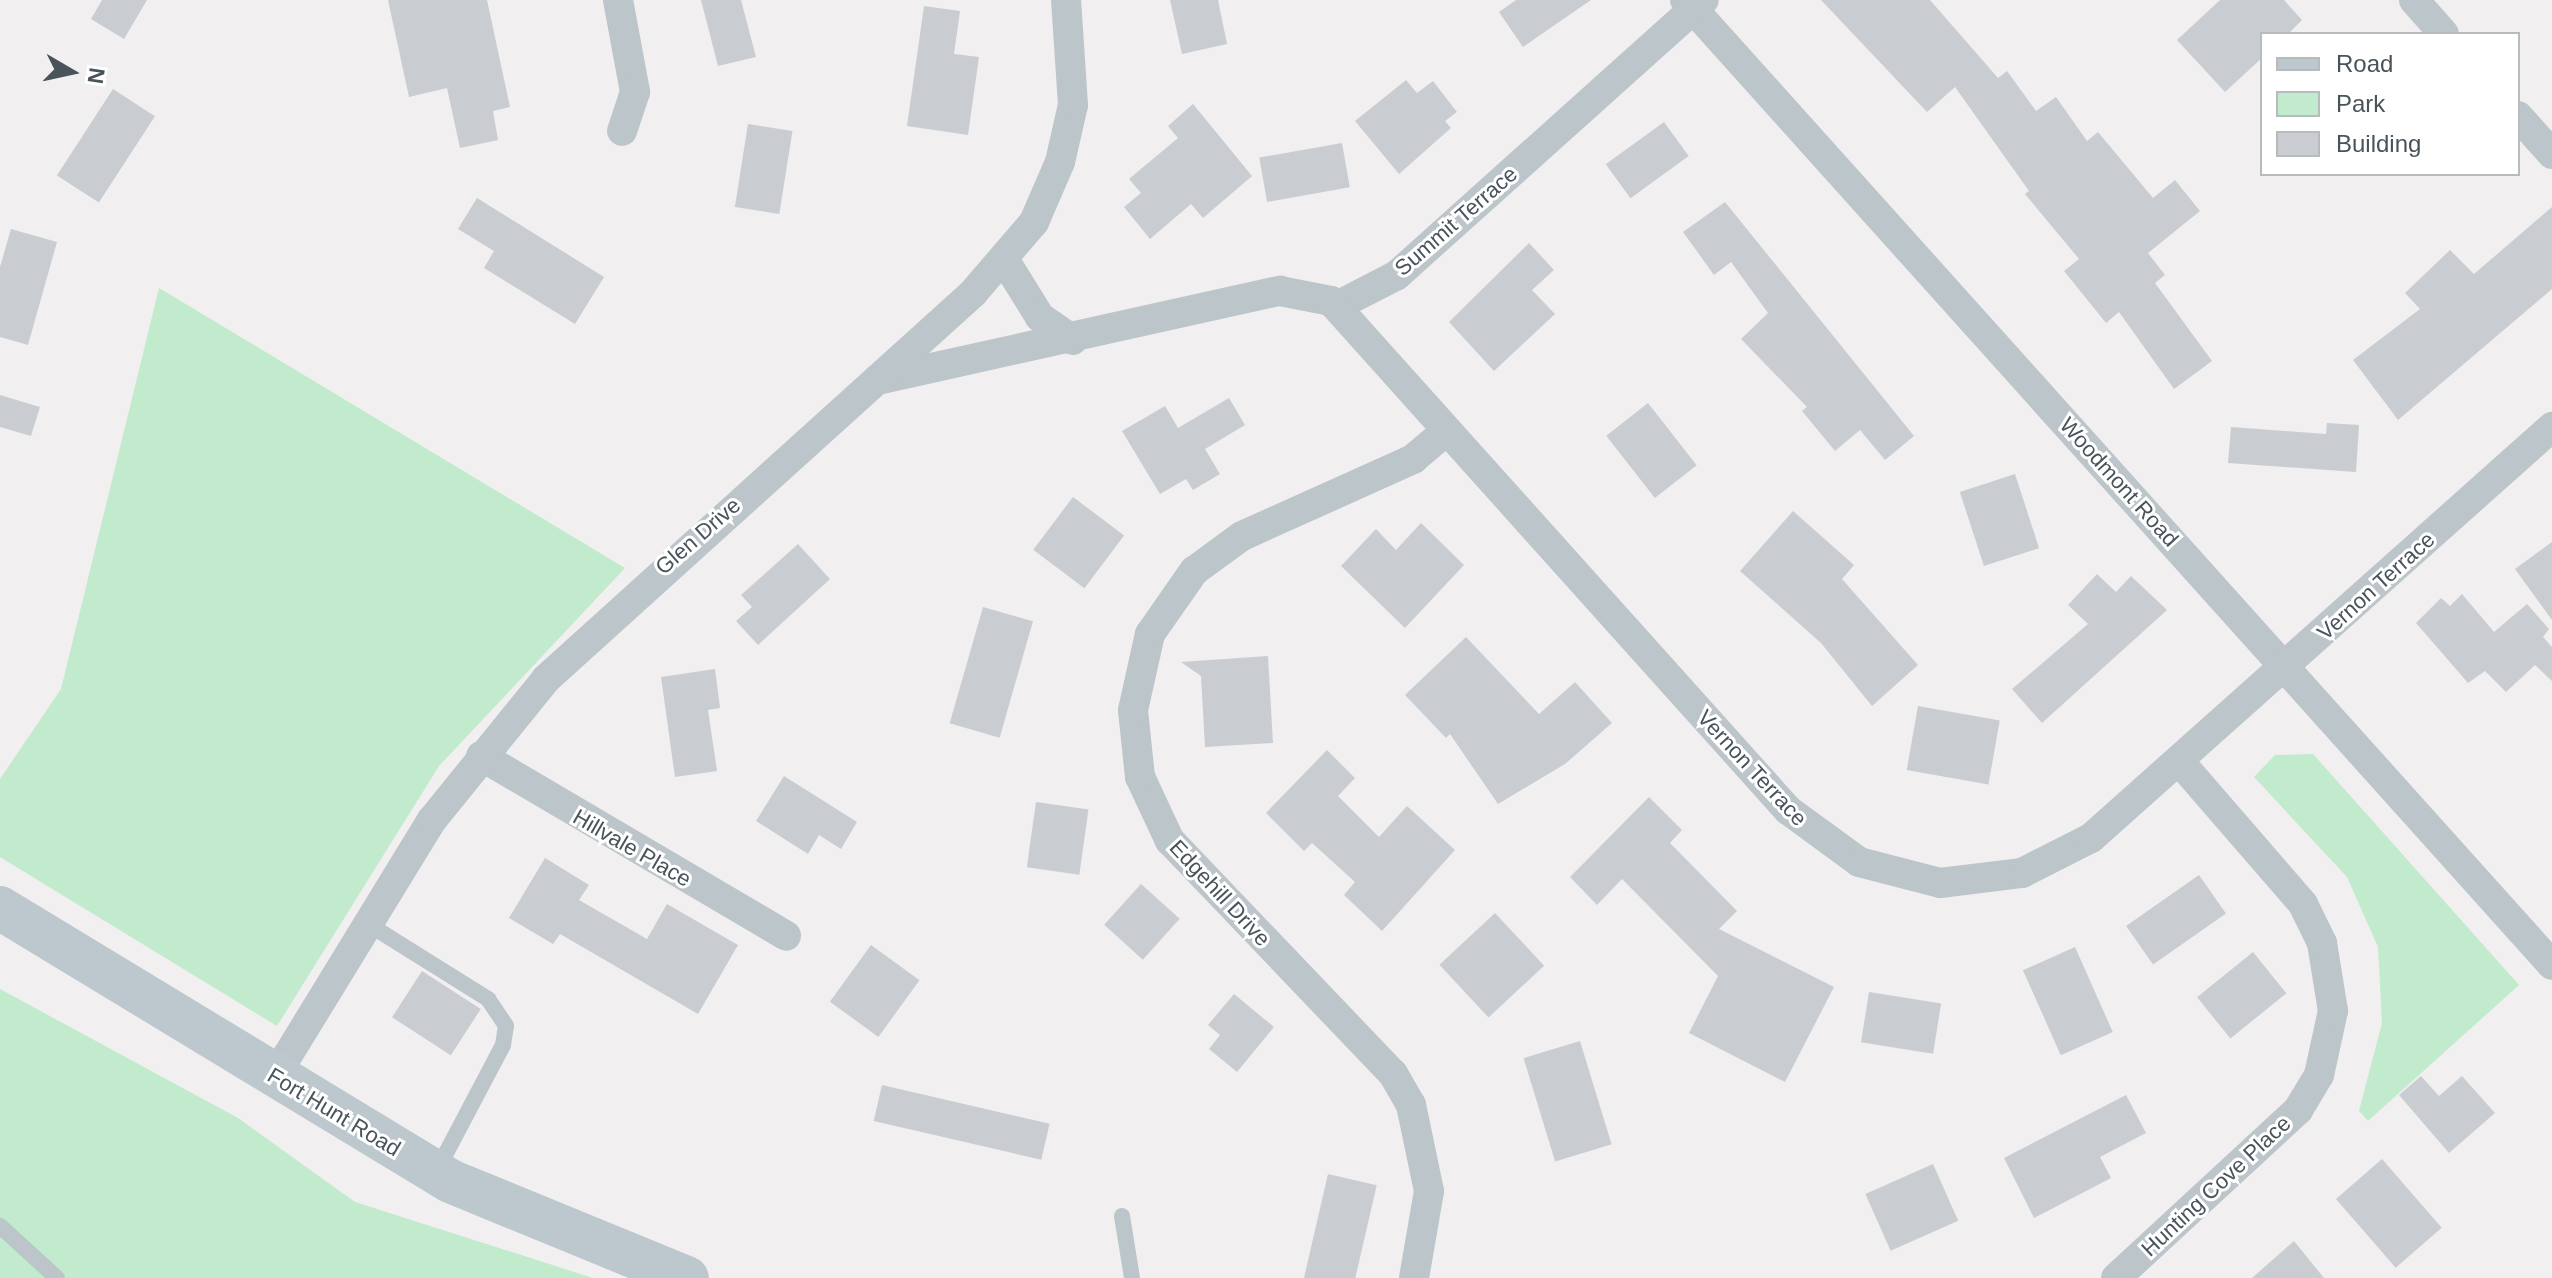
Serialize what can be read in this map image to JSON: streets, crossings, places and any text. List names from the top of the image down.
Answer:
{
  "streets": {
    "main road": ["Fort Hunt Road"],
    "street": [
      "Summit Terrace",
      "Woodmont Road",
      "Glen Drive",
      "Vernon Terrace",
      "Hillvale Place",
      "Edgehill Drive",
      "Hunting Cove Place"
    ]
  },
  "crossings": [
    ["Summit Terrace", "Woodmont Road"],
    ["Summit Terrace", "Vernon Terrace"],
    ["Woodmont Road", "Vernon Terrace"],
    ["Glen Drive", "Hillvale Place"],
    ["Glen Drive", "Fort Hunt Road"],
    ["Vernon Terrace", "Edgehill Drive"],
    ["Vernon Terrace", "Hunting Cove Place"]
  ],
  "legend": ["Road", "Park", "Building"],
  "north": "right"
}
